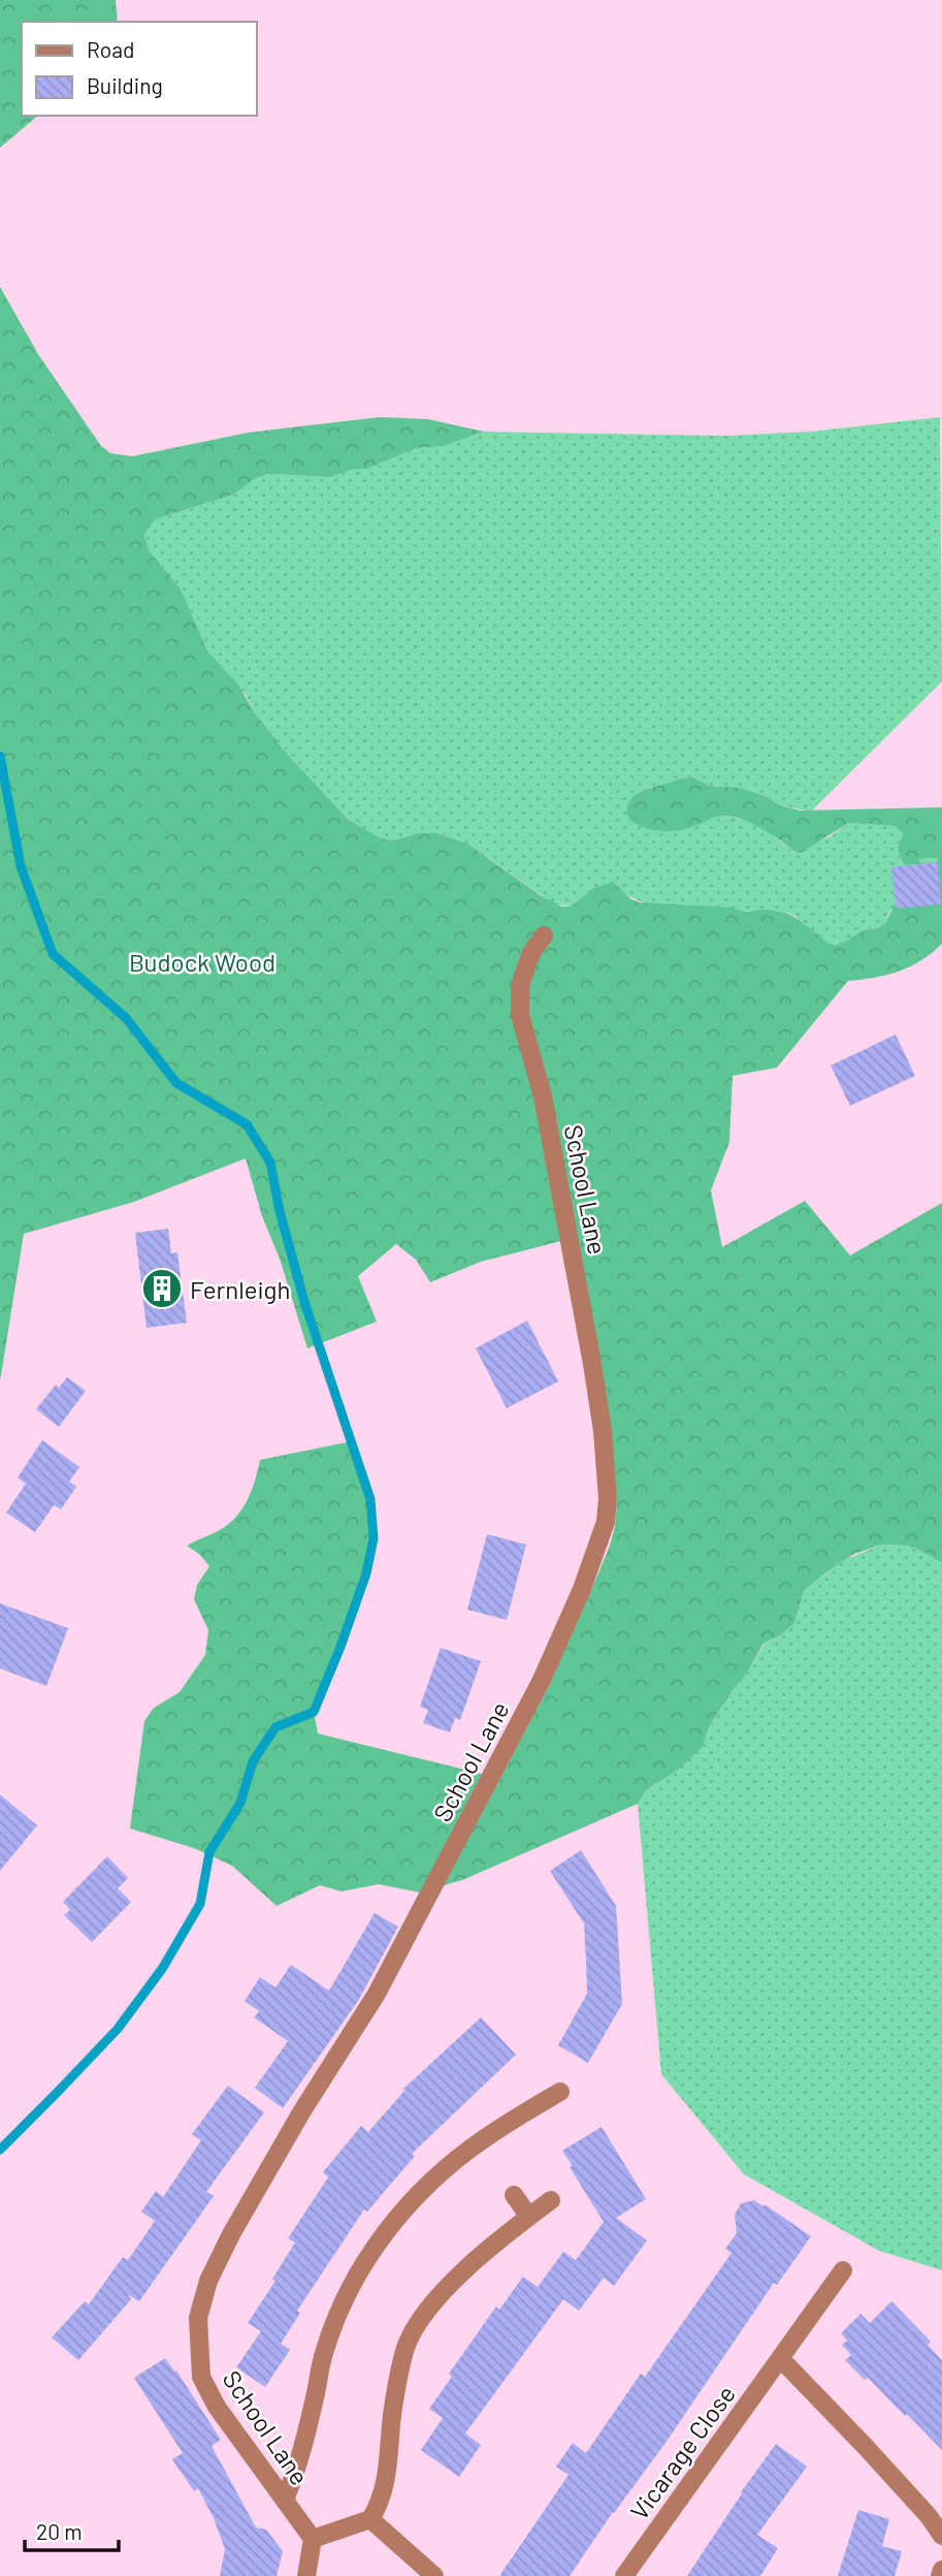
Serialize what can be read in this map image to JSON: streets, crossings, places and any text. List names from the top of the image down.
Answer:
{
  "streets": {
    "street": ["School Lane", "Vicarage Close"]
  },
  "parks": ["Budock Wood"],
  "places": {
    "building": ["Fernleigh"]
  },
  "legend": ["Road", "Building"],
  "scale_bar": "20 m"
}
